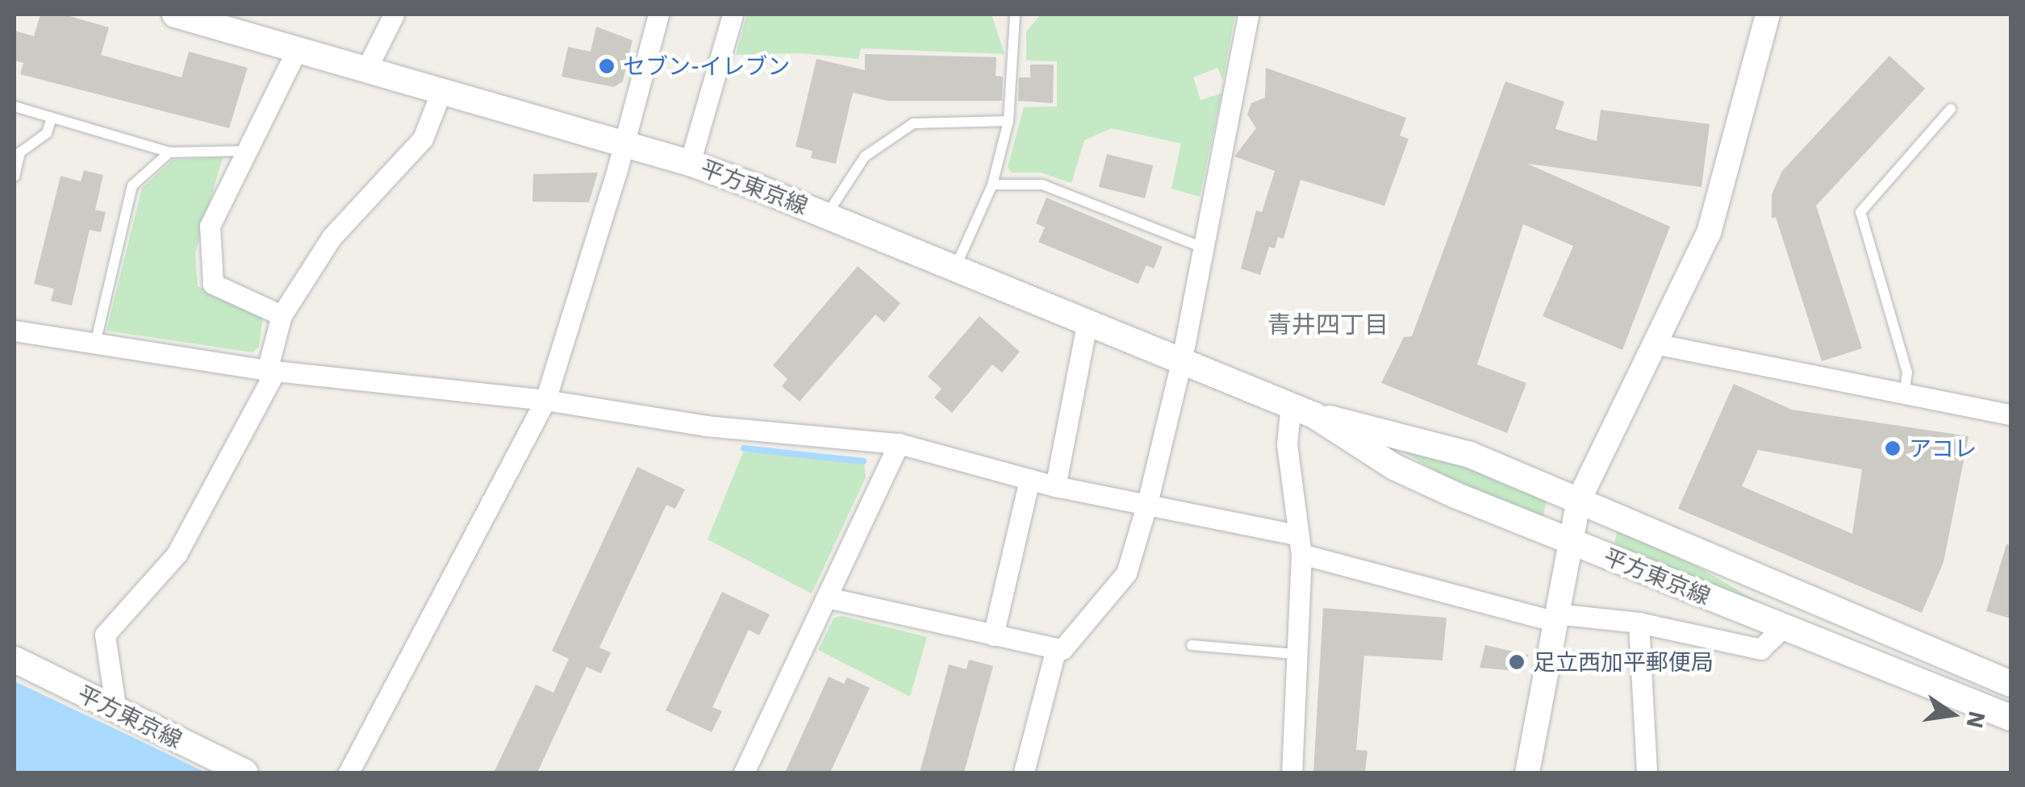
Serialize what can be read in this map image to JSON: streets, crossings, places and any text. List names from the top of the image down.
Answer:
{
  "streets": {
    "main road": ["平方東京線"]
  },
  "districts": ["青井四丁目"],
  "places": ["セブン-イレブン", "アコレ", "足立西加平郵便局"],
  "north": "right"
}
